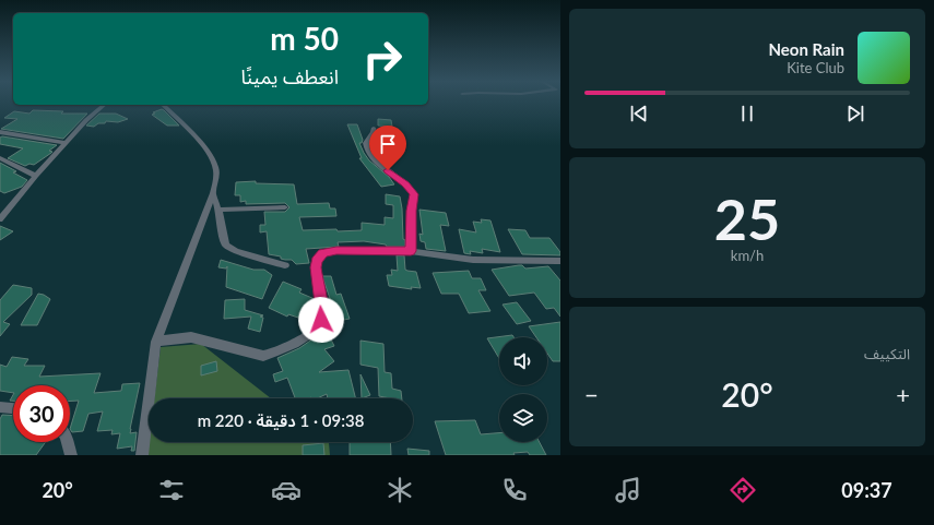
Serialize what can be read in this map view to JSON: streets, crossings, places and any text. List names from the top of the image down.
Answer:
{
  "page": {
    "turn": ["50 m", "انعطف يمينًا"],
    "song": ["Neon Rain", "Kite Club"],
    "tile": [
      ["25", "km/h"],
      "التكييف"
    ],
    "heat": ["−", "20°", "+"],
    "limit": "30",
    "trip": "09:38 · 1 دقيقة · 220 m",
    "tabs": ["09:37", "20°"]
  }
}
